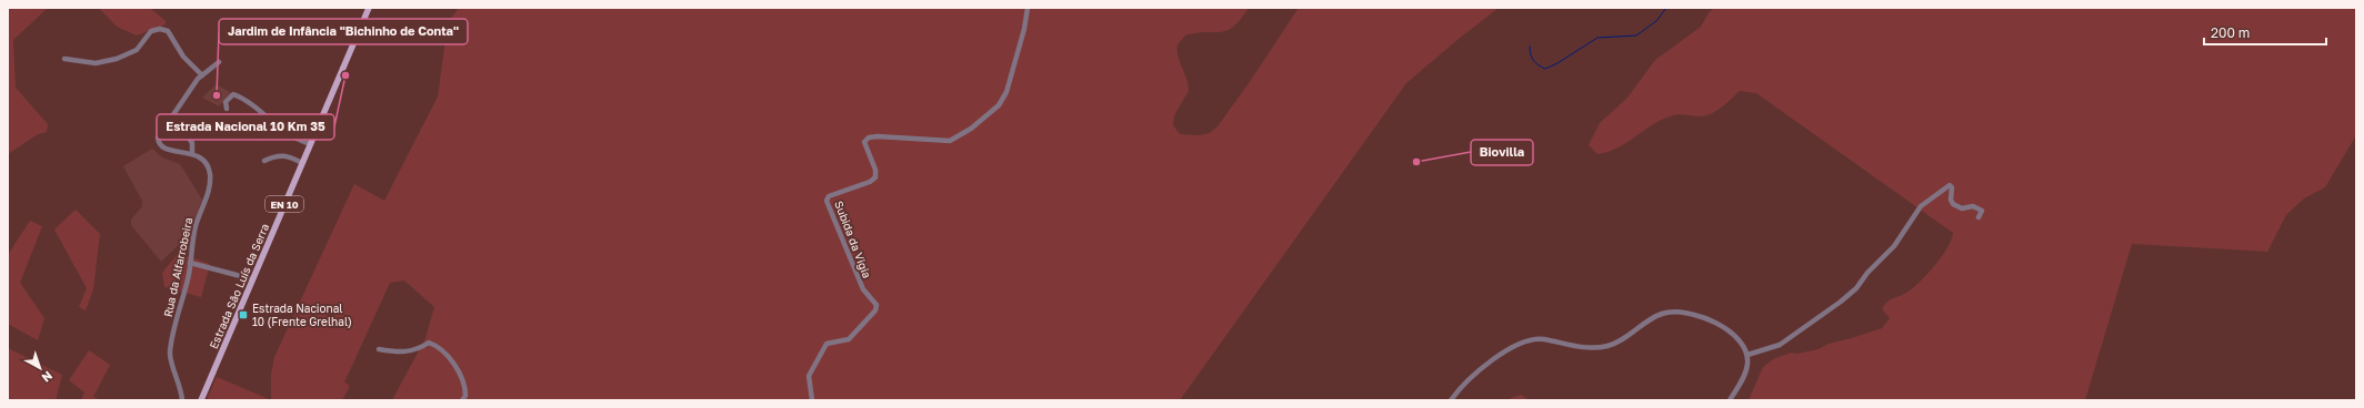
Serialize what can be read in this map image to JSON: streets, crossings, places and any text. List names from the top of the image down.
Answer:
{
  "streets": {
    "main road": ["EN 10", "Estrada São Luís da Serra"],
    "street": ["Subida da Vigia", "Rua da Alfarrobeira"]
  },
  "places": {
    "other": ["Estrada Nacional 10 Km 35", "Jardim de Infância \"Bichinho de Conta\"", "Biovilla"],
    "transit": ["Estrada Nacional 10 (Frente Grelhal)"]
  },
  "scale_bar": "200 m",
  "north": "bottom right"
}
